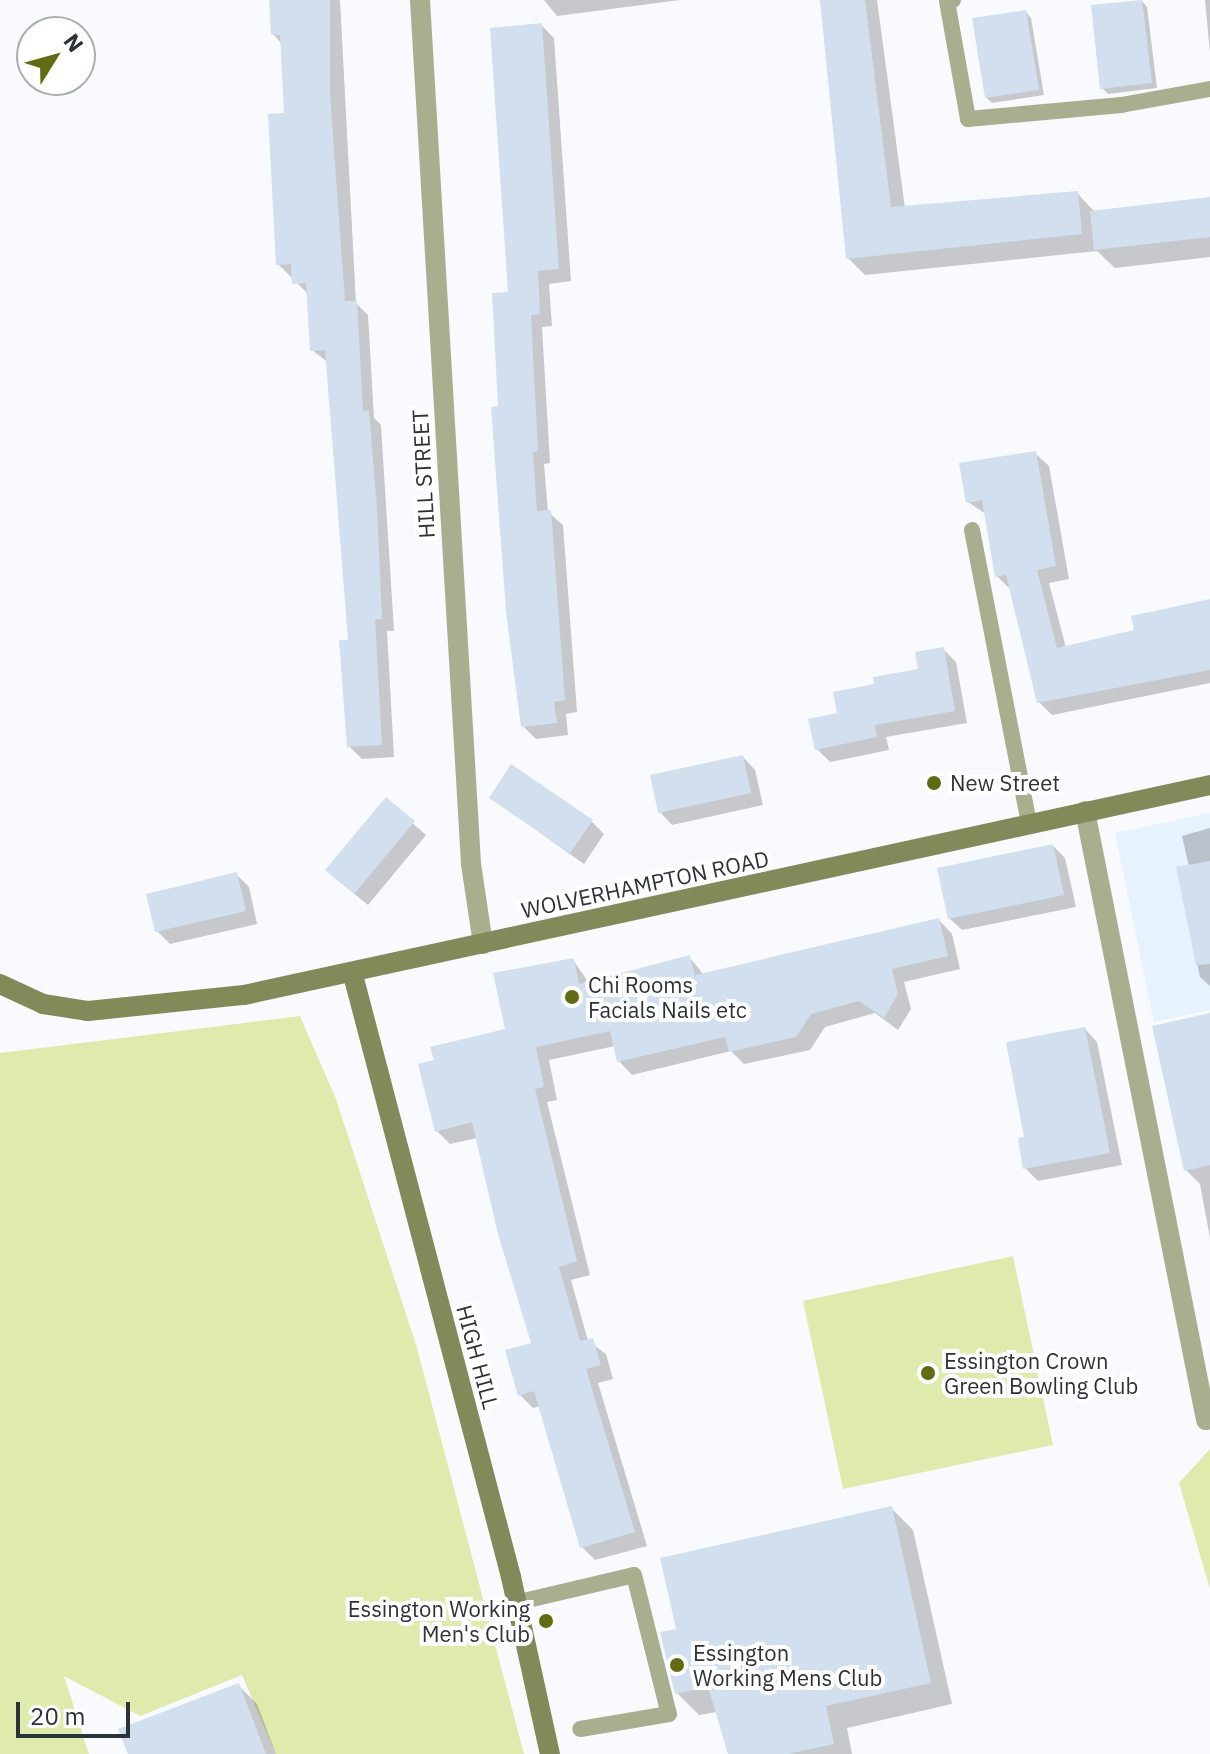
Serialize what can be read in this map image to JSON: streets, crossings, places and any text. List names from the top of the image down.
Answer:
{
  "streets": {
    "main road": ["WOLVERHAMPTON ROAD", "HIGH HILL"],
    "street": ["HILL STREET"]
  },
  "crossings": [
    ["HILL STREET", "WOLVERHAMPTON ROAD"],
    ["WOLVERHAMPTON ROAD", "HIGH HILL"]
  ],
  "places": [
    "New Street",
    "Chi Rooms Facials Nails etc",
    "Essington Crown Green Bowling Club",
    "Essington Working Men's Club",
    "Essington Working Mens Club"
  ],
  "scale_bar": "20 m",
  "north": "top right"
}
